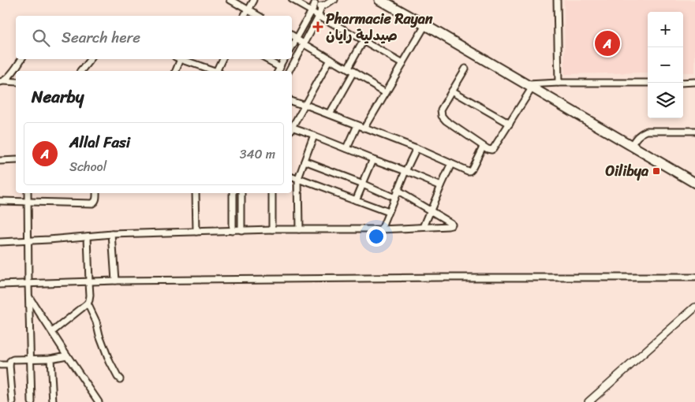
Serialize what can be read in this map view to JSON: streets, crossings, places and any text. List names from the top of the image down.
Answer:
{
  "places": {
    "health": ["Pharmacie Rayan صيدلية رايان"],
    "transit": ["Oilibya"]
  },
  "page": {
    "map_buttons": ["+", "−"],
    "search": "Search here",
    "pins": "A",
    "heading": "Nearby",
    "list": [
      {
        "mark": "A",
        "name": "Allal Fasi",
        "note": "School",
        "value": "340 m"
      }
    ]
  }
}
